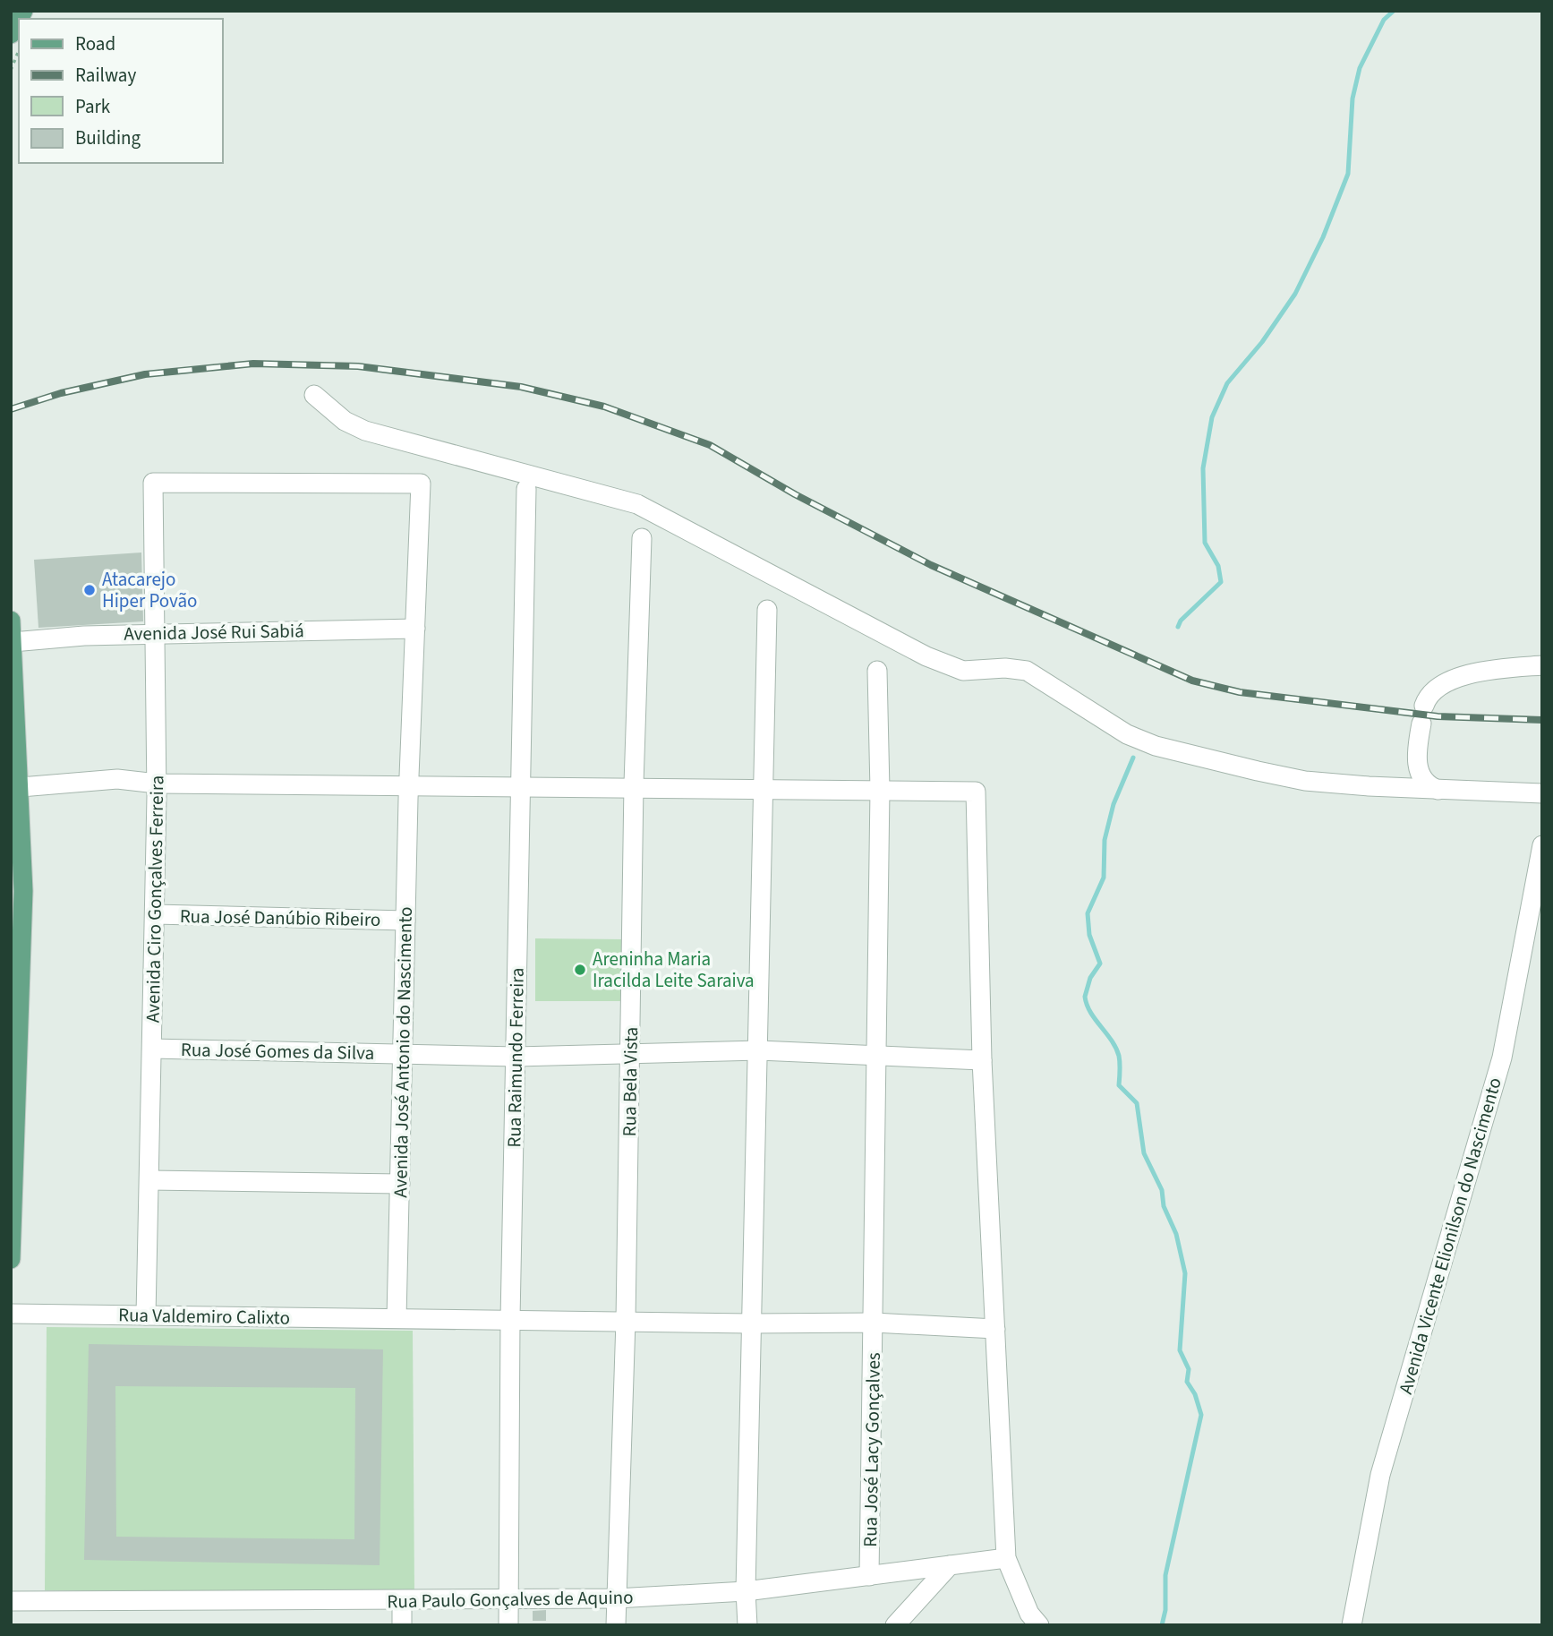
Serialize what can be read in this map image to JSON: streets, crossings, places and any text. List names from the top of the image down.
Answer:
{
  "streets": {
    "street": [
      "Avenida José Rui Sabiá",
      "Avenida Ciro Gonçalves Ferreira",
      "Rua José Danúbio Ribeiro",
      "Rua José Gomes da Silva",
      "Avenida José Antonio do Nascimento",
      "Rua Raimundo Ferreira",
      "Rua Bela Vista",
      "Avenida Vicente Elionilson do Nascimento",
      "Rua Valdemiro Calixto",
      "Rua José Lacy Gonçalves",
      "Rua Paulo Gonçalves de Aquino"
    ]
  },
  "crossings": [
    ["Avenida José Rui Sabiá", "Avenida Ciro Gonçalves Ferreira"],
    ["Avenida José Rui Sabiá", "Avenida José Antonio do Nascimento"],
    ["Avenida Ciro Gonçalves Ferreira", "Rua José Danúbio Ribeiro"],
    ["Avenida Ciro Gonçalves Ferreira", "Rua José Gomes da Silva"],
    ["Avenida Ciro Gonçalves Ferreira", "Avenida José Antonio do Nascimento"],
    ["Avenida Ciro Gonçalves Ferreira", "Rua Valdemiro Calixto"],
    ["Rua José Danúbio Ribeiro", "Avenida José Antonio do Nascimento"],
    ["Rua José Gomes da Silva", "Avenida José Antonio do Nascimento"],
    ["Rua José Gomes da Silva", "Rua Raimundo Ferreira"],
    ["Rua José Gomes da Silva", "Rua Bela Vista"],
    ["Rua José Gomes da Silva", "Rua José Lacy Gonçalves"],
    ["Avenida José Antonio do Nascimento", "Rua Valdemiro Calixto"],
    ["Rua Raimundo Ferreira", "Rua Valdemiro Calixto"],
    ["Rua Raimundo Ferreira", "Rua Paulo Gonçalves de Aquino"],
    ["Rua Bela Vista", "Rua Valdemiro Calixto"],
    ["Rua Bela Vista", "Rua Paulo Gonçalves de Aquino"],
    ["Rua Valdemiro Calixto", "Rua José Lacy Gonçalves"],
    ["Rua José Lacy Gonçalves", "Rua Paulo Gonçalves de Aquino"]
  ],
  "places": ["Atacarejo Hiper Povão", "Areninha Maria Iracilda Leite Saraiva"],
  "legend": [
    "Road",
    "Railway",
    "Park",
    "Building"
  ]
}
